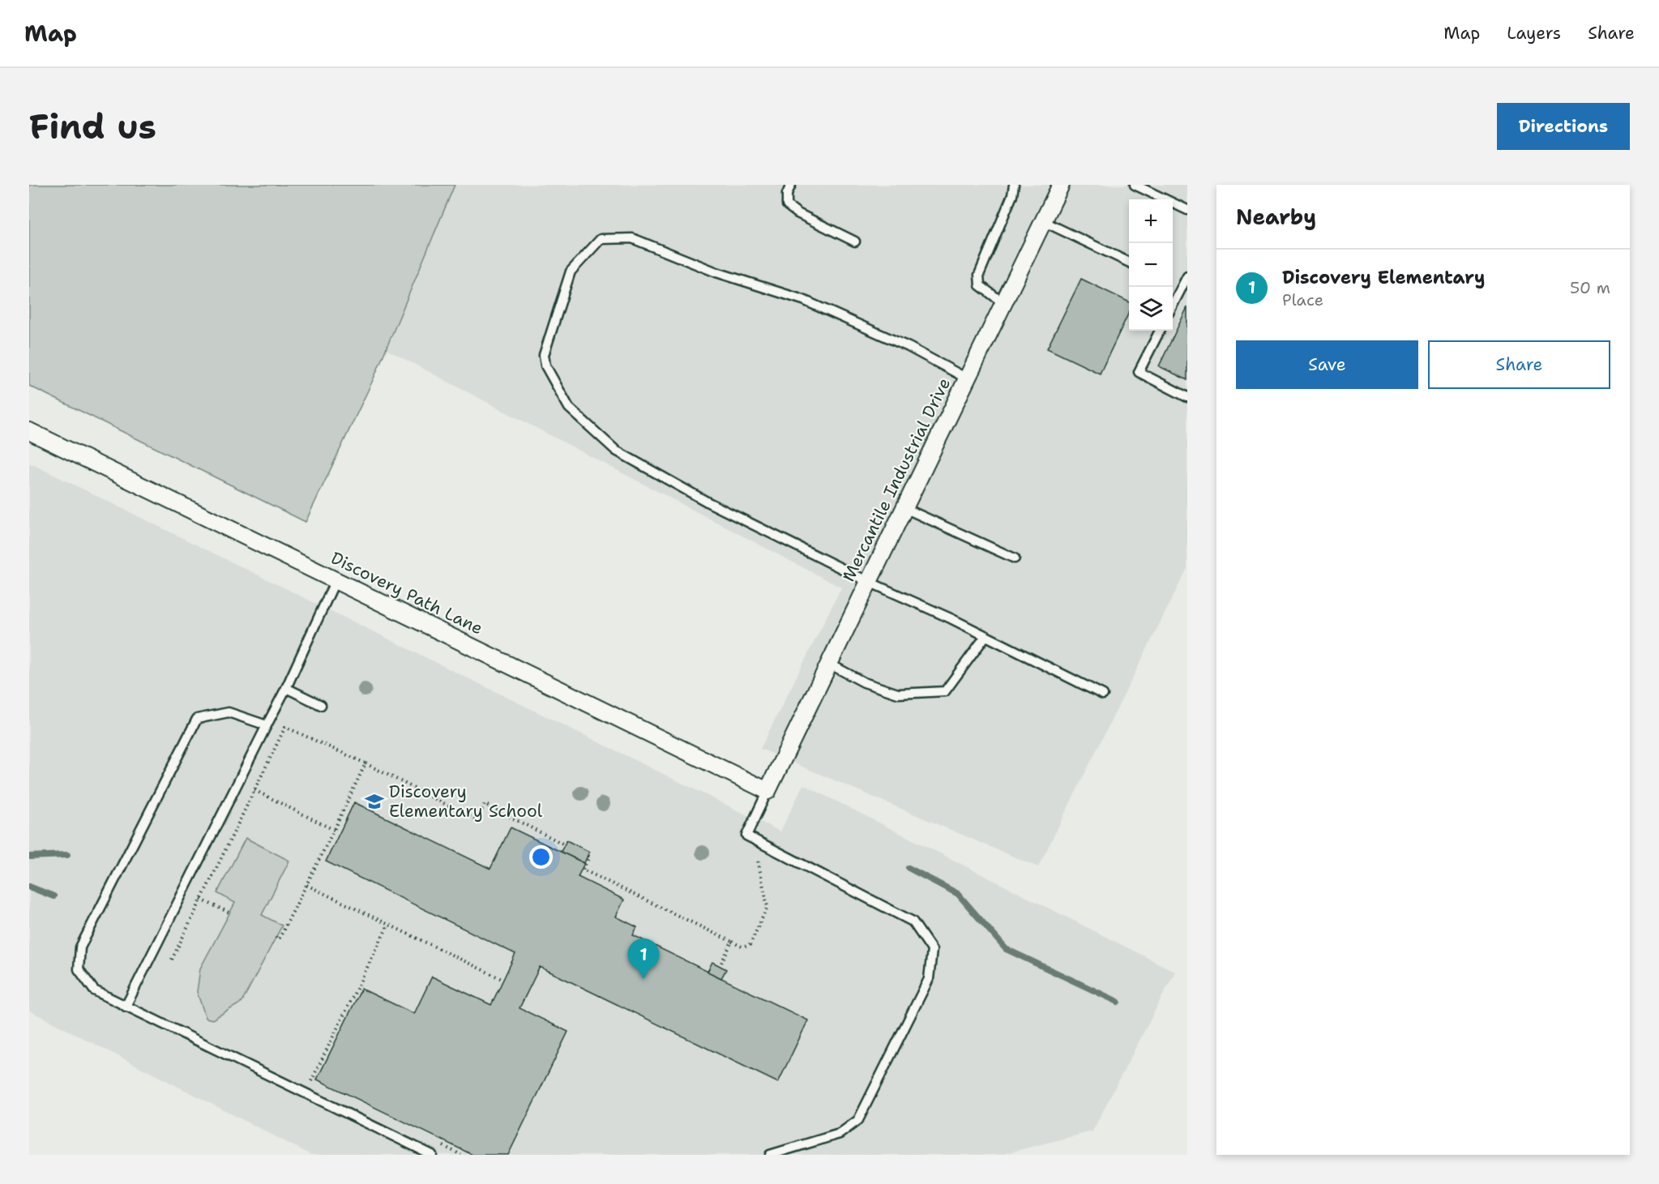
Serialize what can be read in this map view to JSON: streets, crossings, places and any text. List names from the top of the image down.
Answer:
{
  "streets": {
    "street": ["Mercantile Industrial Drive", "Discovery Path Lane"]
  },
  "crossings": [
    ["Mercantile Industrial Drive", "Discovery Path Lane"]
  ],
  "places": {
    "school or university": ["Discovery Elementary School"]
  },
  "page": {
    "header": "Map",
    "nav": ["Map", "Layers", "Share"],
    "buttons": [
      "Directions",
      ["Save", "Share"]
    ],
    "title": "Find us",
    "heading": "Nearby",
    "map_buttons": ["+", "−"],
    "list": [
      {
        "mark": "1",
        "name": "Discovery Elementary",
        "note": "Place",
        "value": "50 m"
      }
    ],
    "pins": "1"
  }
}
